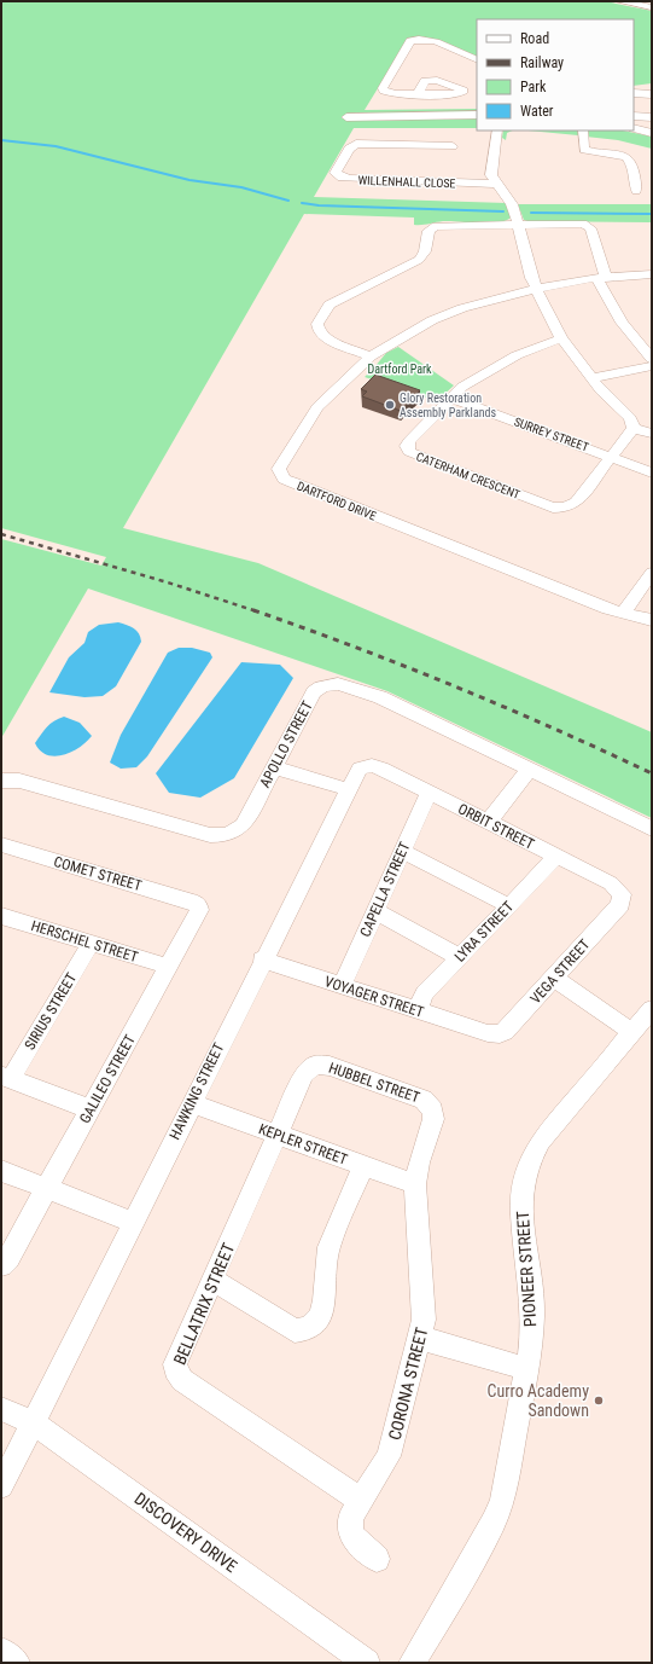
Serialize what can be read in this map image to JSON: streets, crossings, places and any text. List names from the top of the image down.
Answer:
{
  "streets": {
    "street": [
      "WILLENHALL CLOSE",
      "SURREY STREET",
      "CATERHAM CRESCENT",
      "DARTFORD DRIVE",
      "APOLLO STREET",
      "ORBIT STREET",
      "COMET STREET",
      "CAPELLA STREET",
      "LYRA STREET",
      "HERSCHEL STREET",
      "VEGA STREET",
      "VOYAGER STREET",
      "SIRIUS STREET",
      "GALILEO STREET",
      "HUBBEL STREET",
      "HAWKING STREET",
      "KEPLER STREET",
      "PIONEER STREET",
      "BELLATRIX STREET",
      "CORONA STREET",
      "DISCOVERY DRIVE"
    ]
  },
  "crossings": [
    ["SURREY STREET", "CATERHAM CRESCENT"],
    ["ORBIT STREET", "CAPELLA STREET"],
    ["ORBIT STREET", "LYRA STREET"],
    ["ORBIT STREET", "VEGA STREET"],
    ["ORBIT STREET", "HAWKING STREET"],
    ["COMET STREET", "GALILEO STREET"],
    ["CAPELLA STREET", "VOYAGER STREET"],
    ["LYRA STREET", "VOYAGER STREET"],
    ["HERSCHEL STREET", "SIRIUS STREET"],
    ["HERSCHEL STREET", "GALILEO STREET"],
    ["VEGA STREET", "VOYAGER STREET"],
    ["VOYAGER STREET", "HAWKING STREET"],
    ["HUBBEL STREET", "KEPLER STREET"],
    ["HUBBEL STREET", "BELLATRIX STREET"],
    ["HUBBEL STREET", "CORONA STREET"],
    ["HAWKING STREET", "KEPLER STREET"],
    ["HAWKING STREET", "DISCOVERY DRIVE"],
    ["KEPLER STREET", "BELLATRIX STREET"],
    ["KEPLER STREET", "CORONA STREET"],
    ["BELLATRIX STREET", "CORONA STREET"]
  ],
  "parks": ["Dartford Park"],
  "places": ["Glory Restoration Assembly Parklands", "Curro Academy Sandown"],
  "legend": [
    "Road",
    "Railway",
    "Park",
    "Water"
  ]
}
